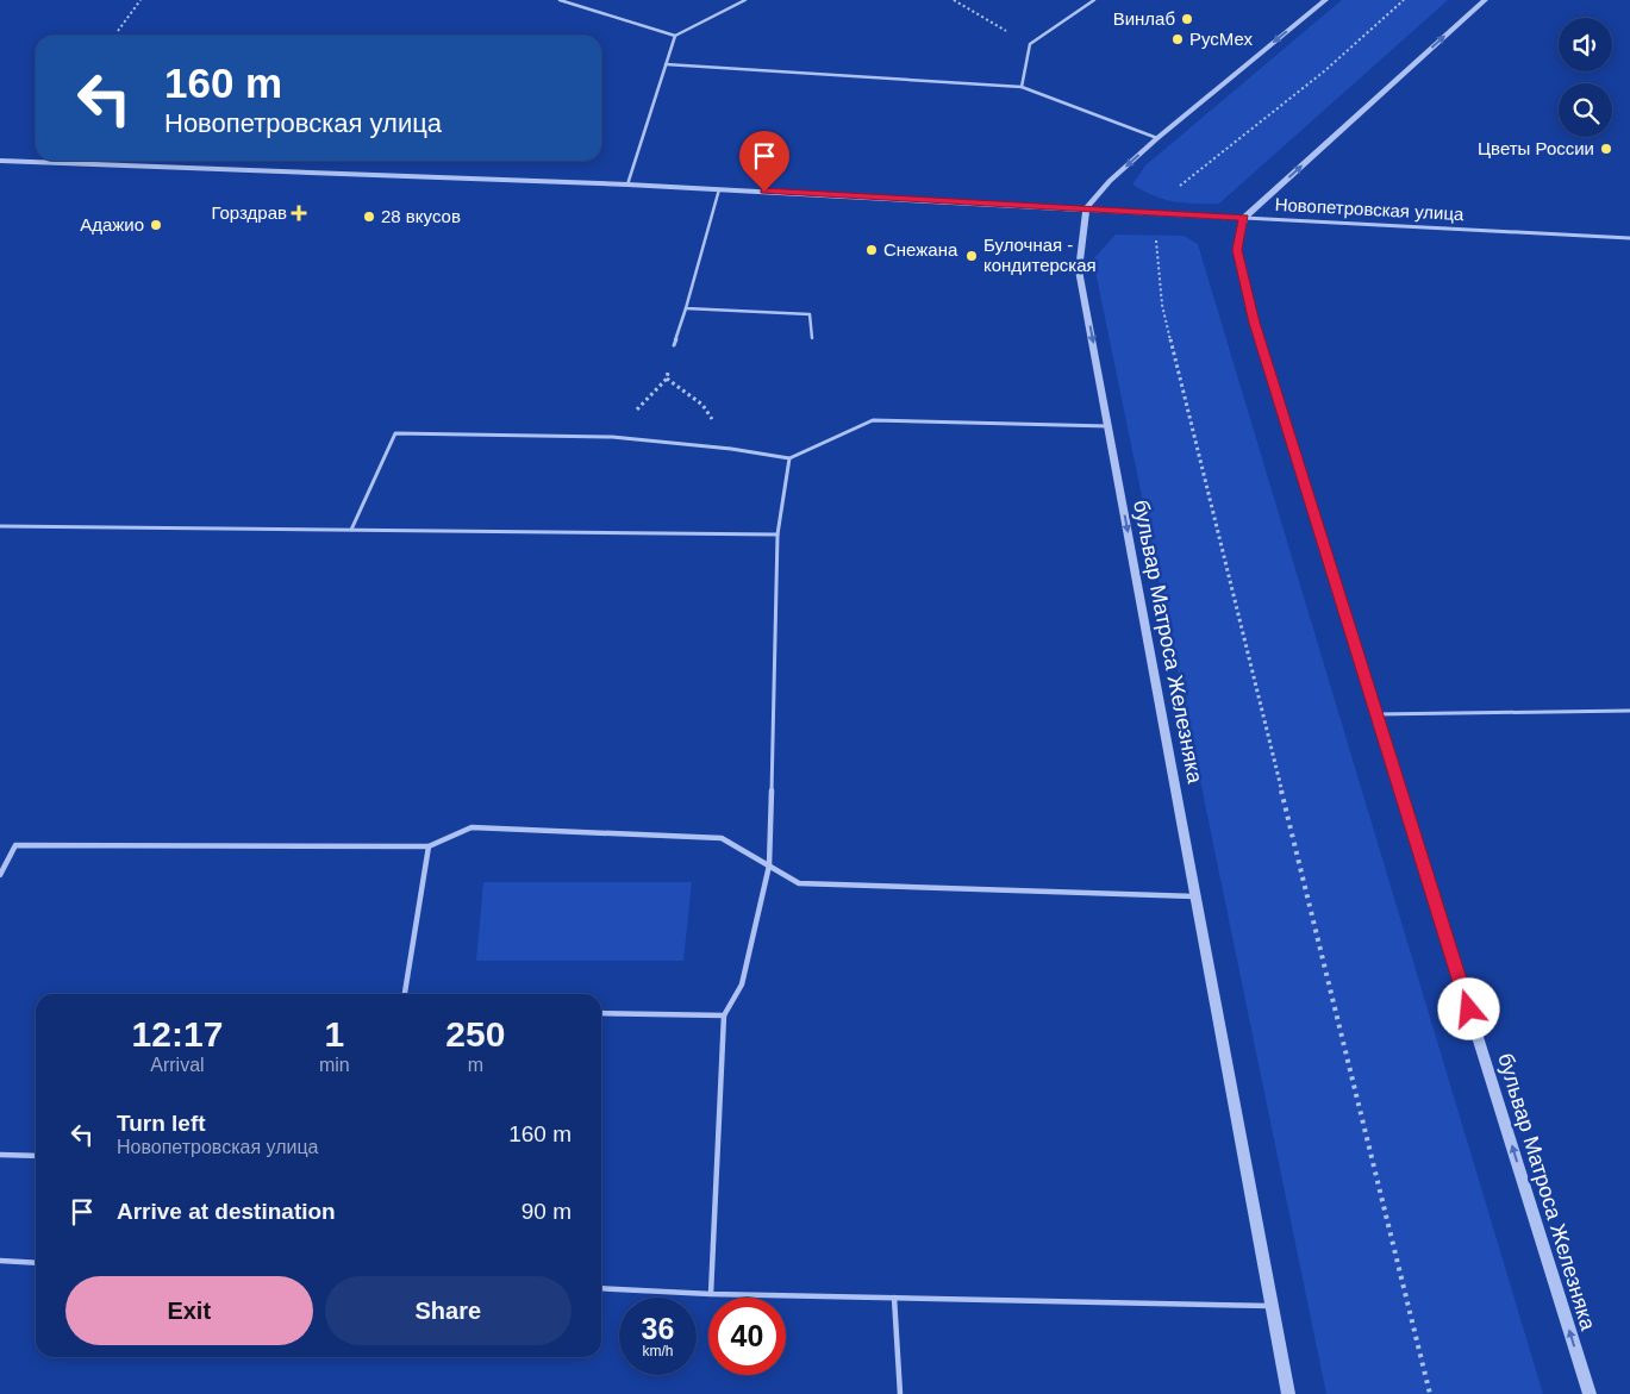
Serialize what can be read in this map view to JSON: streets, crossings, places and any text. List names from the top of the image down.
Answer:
{
  "streets": {
    "street": ["Новопетровская улица", "бульвар Матроса Железняка"]
  },
  "crossings": [
    ["Новопетровская улица", "бульвар Матроса Железняка"]
  ],
  "places": {
    "other": [
      "Винлаб",
      "РусМех",
      "Цветы России",
      "28 вкусов",
      "Адажио",
      "Снежана",
      "Булочная - кондитерская"
    ],
    "health": ["Горздрав"]
  },
  "page": {
    "turn": ["160 m", "Новопетровская улица"],
    "eta": [
      "12:17",
      "Arrival",
      "1",
      "min",
      "250",
      "m"
    ],
    "list": [
      {
        "name": "Turn left",
        "note": "Новопетровская улица",
        "value": "160 m"
      },
      {
        "name": "Arrive at destination",
        "value": "90 m"
      }
    ],
    "buttons": ["Exit", "Share"],
    "speed": "36 km/h",
    "limit": "40"
  }
}
